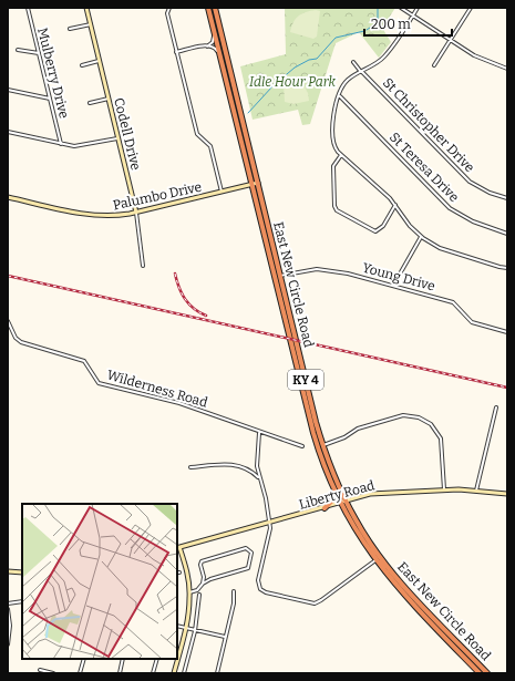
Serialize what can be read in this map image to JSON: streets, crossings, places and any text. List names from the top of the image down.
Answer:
{
  "streets": {
    "highway": ["East New Circle Road", "KY 4"],
    "street": [
      "Mulberry Drive",
      "St Christopher Drive",
      "Codell Drive",
      "St Teresa Drive",
      "Palumbo Drive",
      "Young Drive",
      "Wilderness Road",
      "Liberty Road"
    ]
  },
  "crossings": [
    ["Codell Drive", "Palumbo Drive"],
    ["Palumbo Drive", "East New Circle Road"],
    ["Young Drive", "East New Circle Road"],
    ["East New Circle Road", "Liberty Road"]
  ],
  "parks": ["Idle Hour Park"],
  "scale_bar": "200 m"
}
